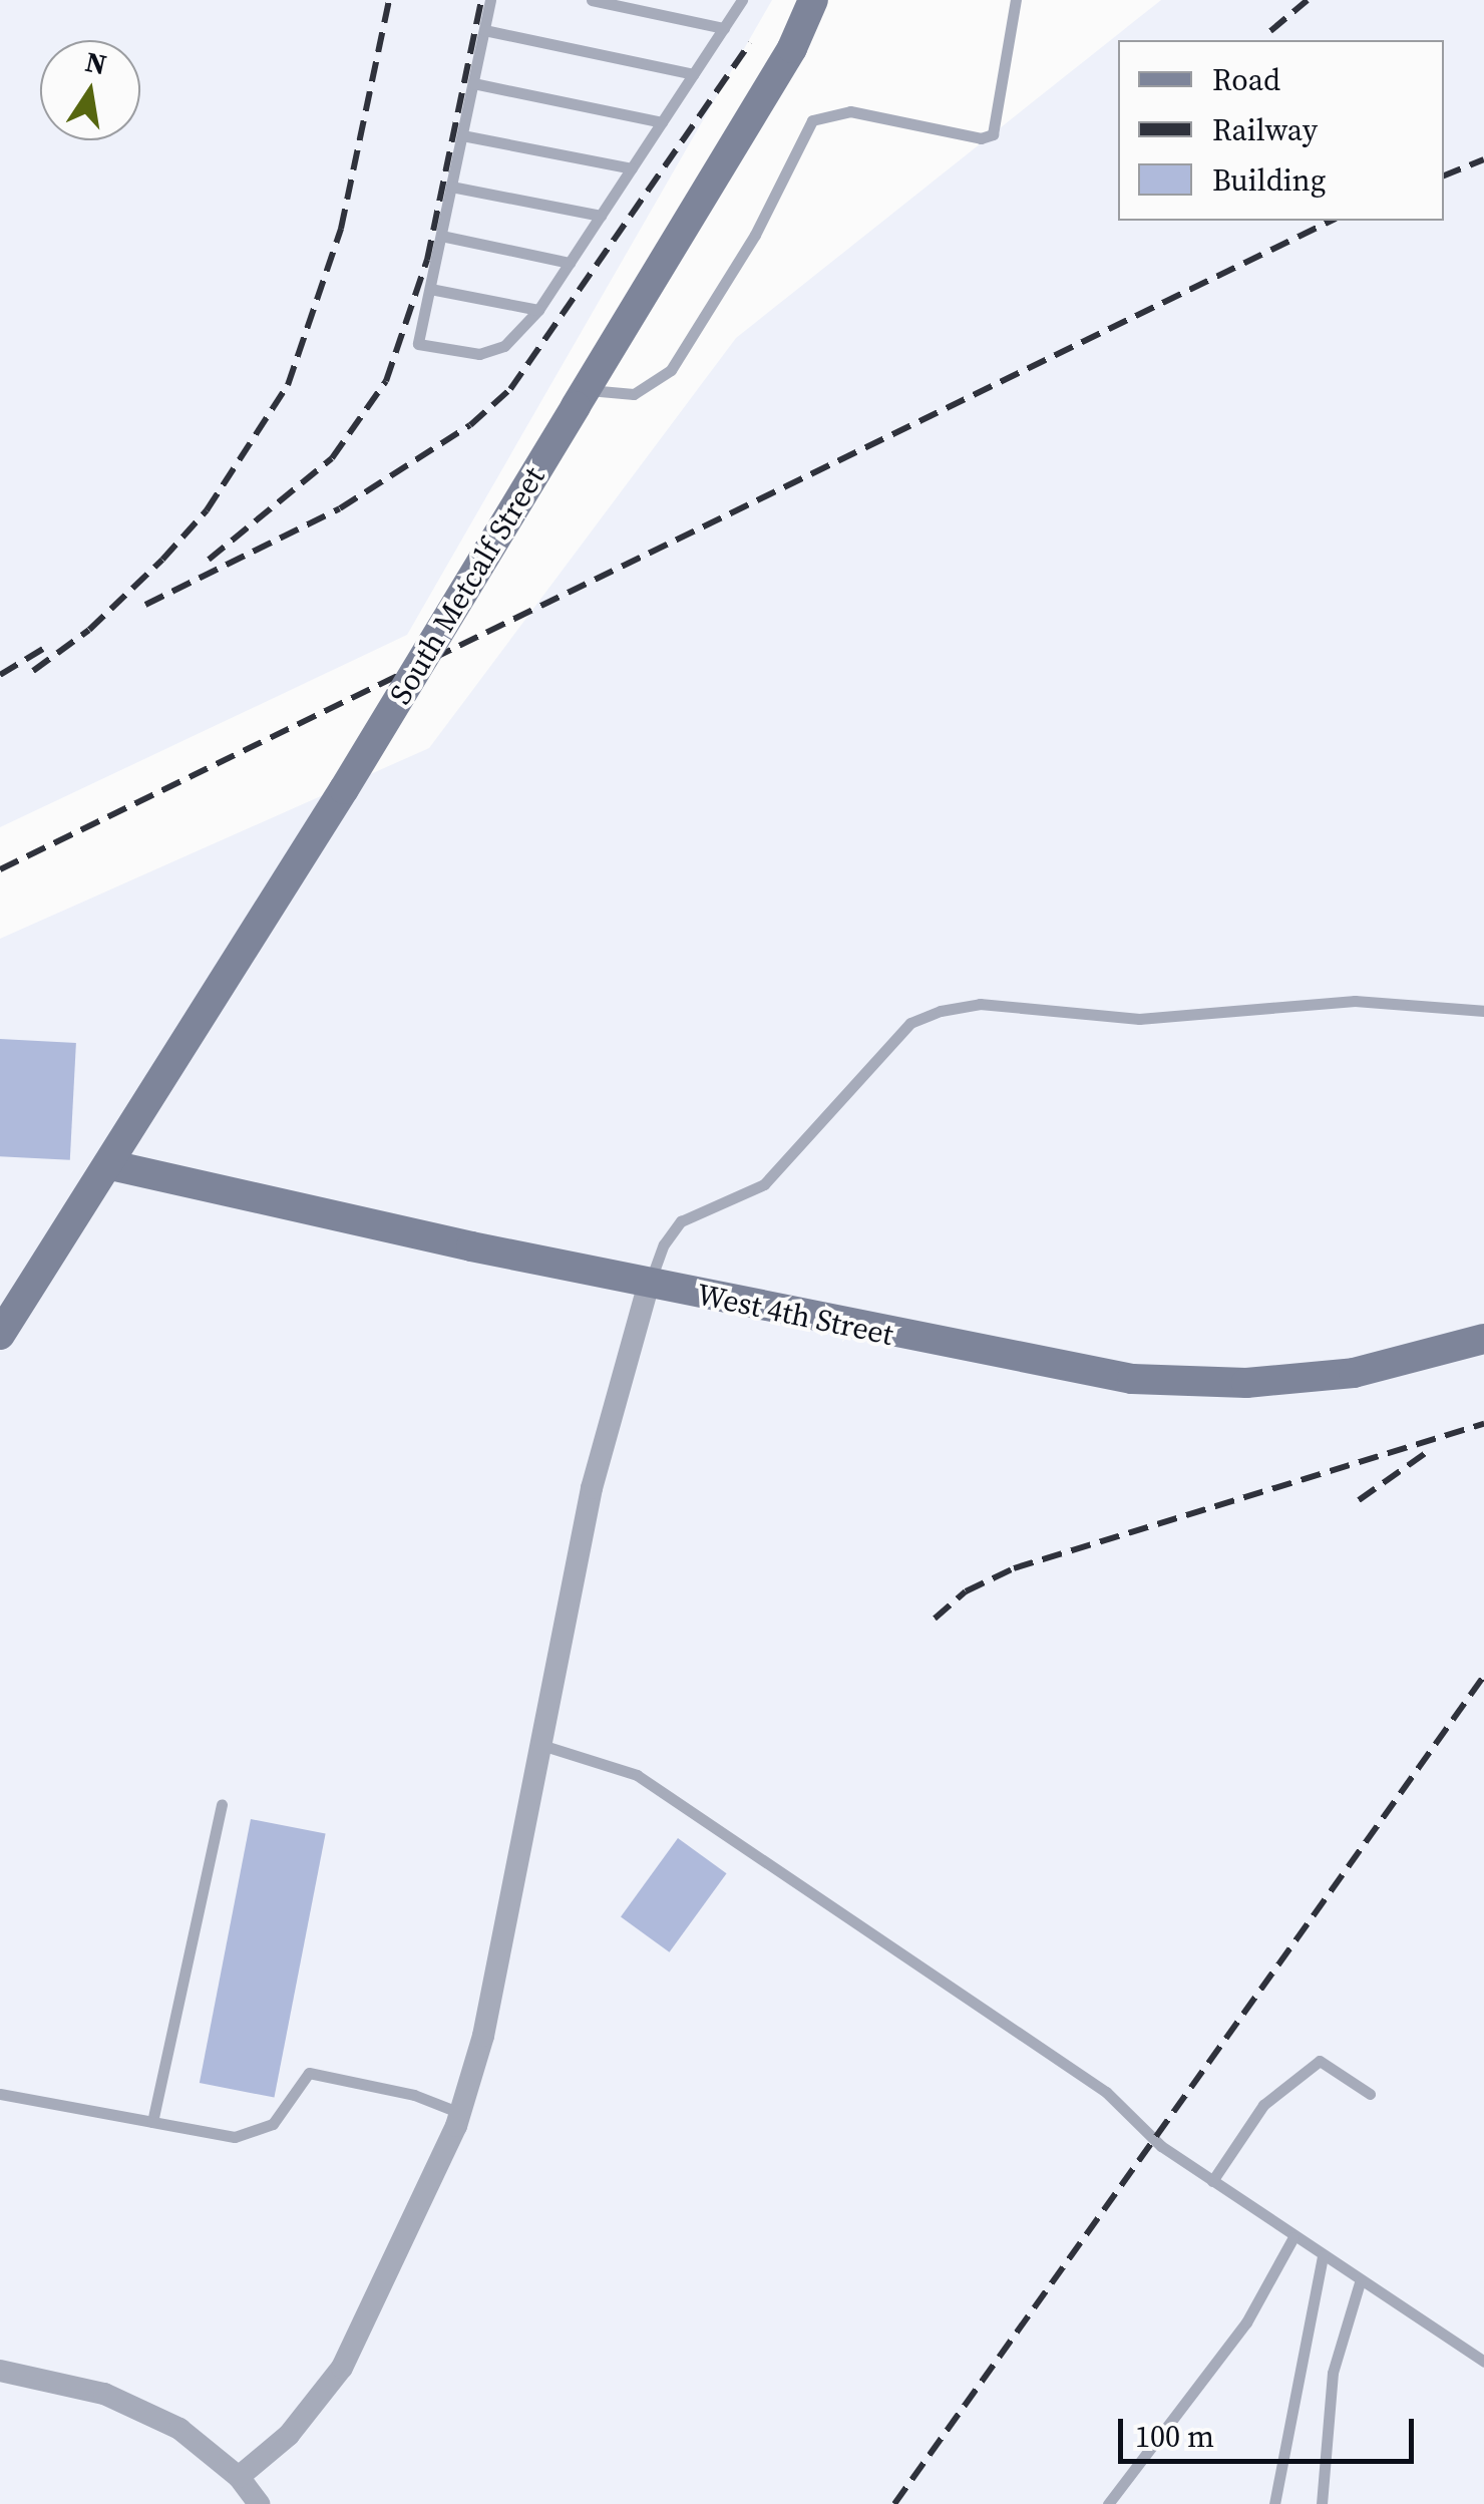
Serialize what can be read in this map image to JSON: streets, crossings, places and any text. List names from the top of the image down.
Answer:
{
  "streets": {
    "main road": ["South Metcalf Street", "West 4th Street"]
  },
  "crossings": [
    ["South Metcalf Street", "West 4th Street"]
  ],
  "legend": ["Road", "Railway", "Building"],
  "scale_bar": "100 m",
  "north": "top"
}
